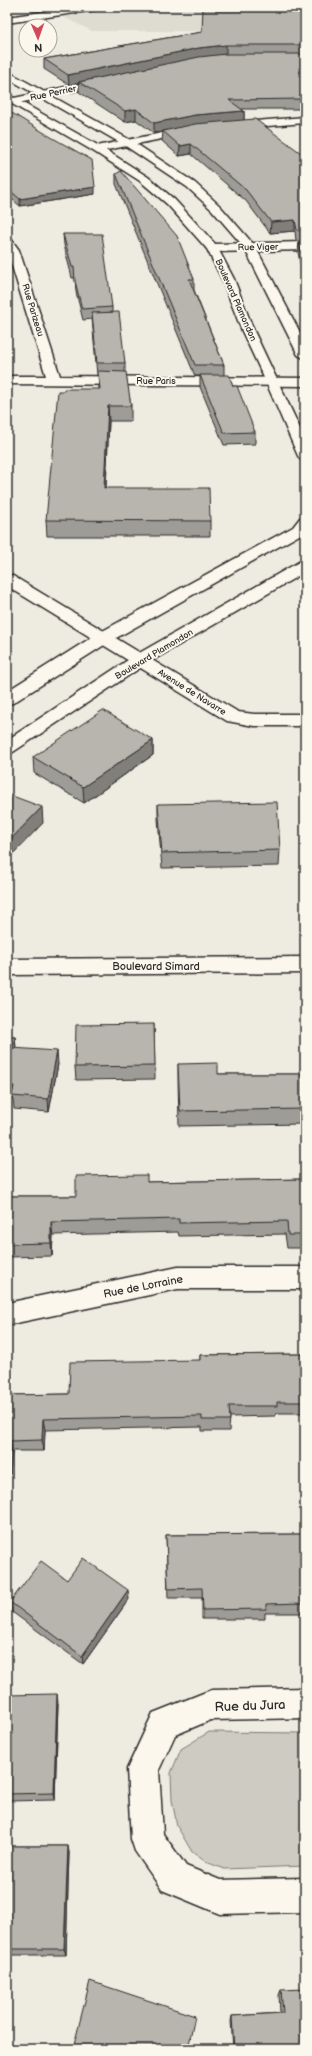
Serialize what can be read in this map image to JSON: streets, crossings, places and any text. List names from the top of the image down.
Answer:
{
  "streets": {
    "street": [
      "Rue Perrier",
      "Rue Viger",
      "Boulevard Plamondon",
      "Rue Parizeau",
      "Rue Paris",
      "Avenue de Navarre",
      "Boulevard Simard",
      "Rue de Lorraine",
      "Rue du Jura"
    ]
  },
  "crossings": [
    ["Rue Perrier", "Boulevard Plamondon"],
    ["Rue Viger", "Boulevard Plamondon"],
    ["Boulevard Plamondon", "Rue Paris"],
    ["Boulevard Plamondon", "Avenue de Navarre"],
    ["Rue Parizeau", "Rue Paris"]
  ],
  "north": "bottom"
}
